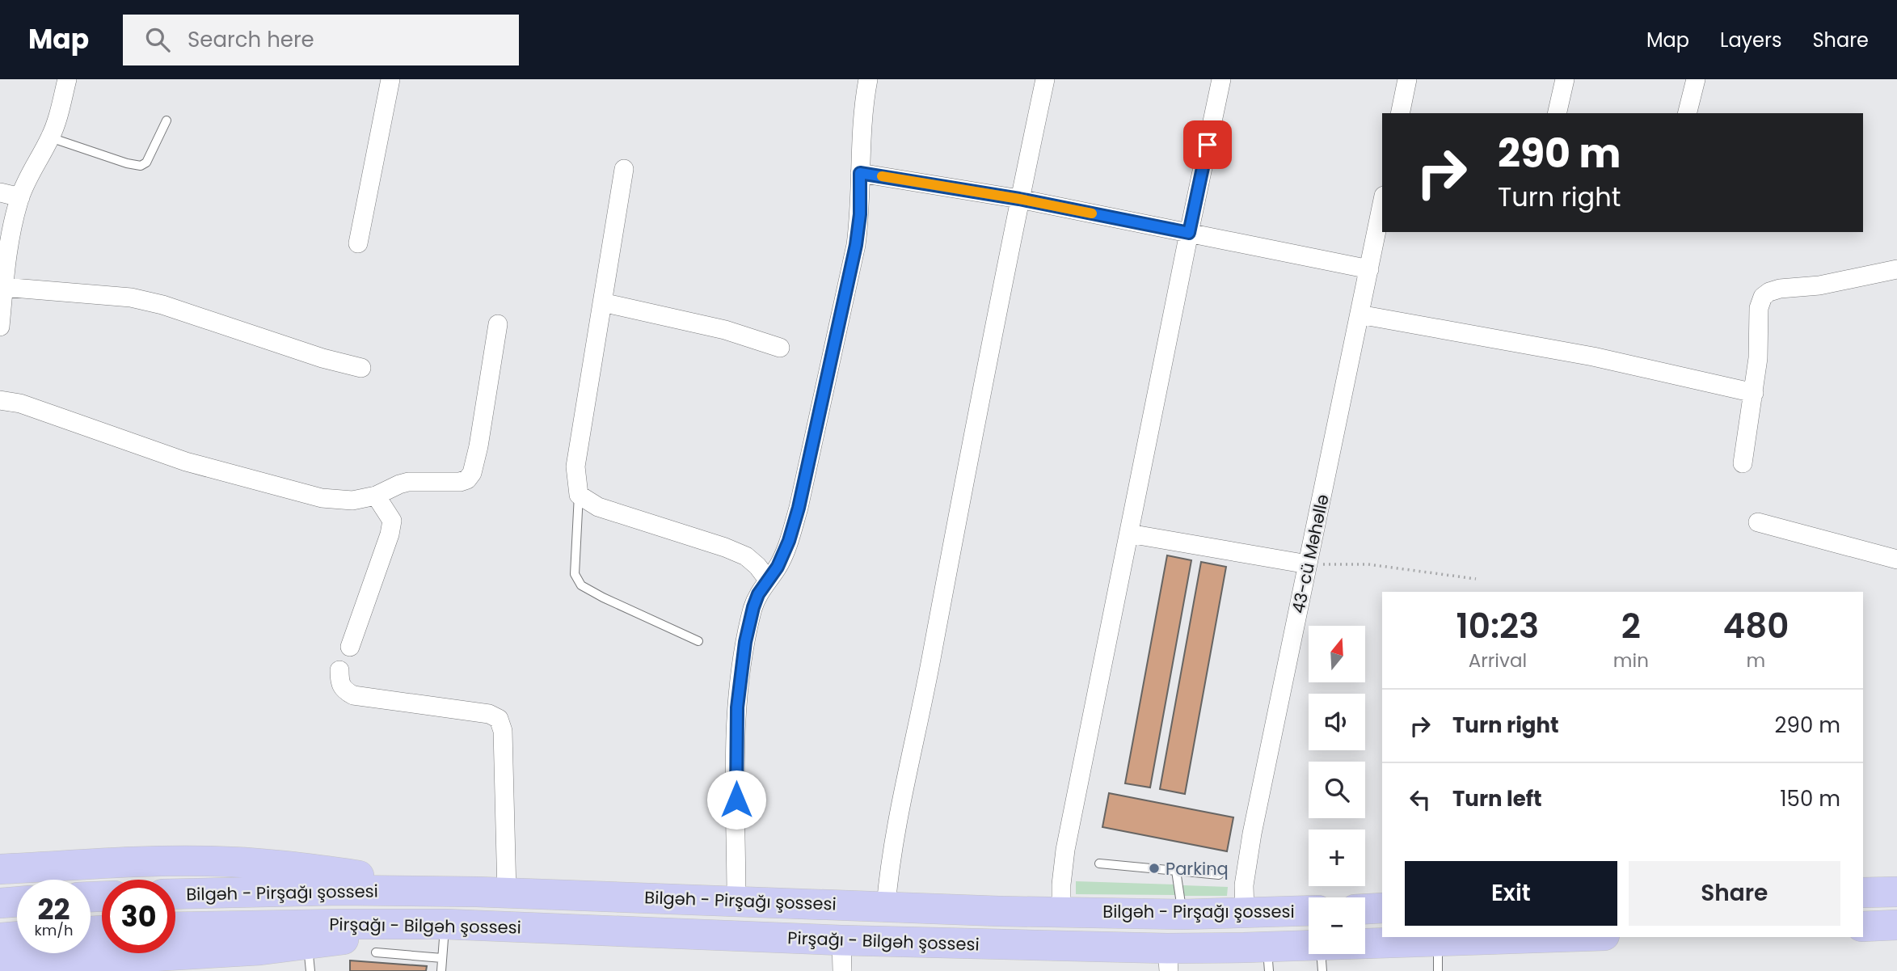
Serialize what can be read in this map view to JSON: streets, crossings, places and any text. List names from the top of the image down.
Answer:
{
  "streets": {
    "highway": ["Bilgəh - Pirşağı şossesi", "Pirşağı - Bilgəh şossesi"],
    "street": ["43-cü Məhəllə"]
  },
  "crossings": [
    ["43-cü Məhəllə", "Bilgəh - Pirşağı şossesi"]
  ],
  "places": ["Parkinq"],
  "north": "top",
  "page": {
    "header": "Map",
    "search": "Search here",
    "nav": ["Map", "Layers", "Share"],
    "turn": ["290 m", "Turn right"],
    "eta": [
      "10:23",
      "Arrival",
      "2",
      "min",
      "480",
      "m"
    ],
    "map_buttons": ["+", "−"],
    "list": [
      {
        "name": "Turn right",
        "value": "290 m"
      },
      {
        "name": "Turn left",
        "value": "150 m"
      }
    ],
    "buttons": ["Exit", "Share"],
    "speed": "22 km/h",
    "limit": "30"
  }
}
